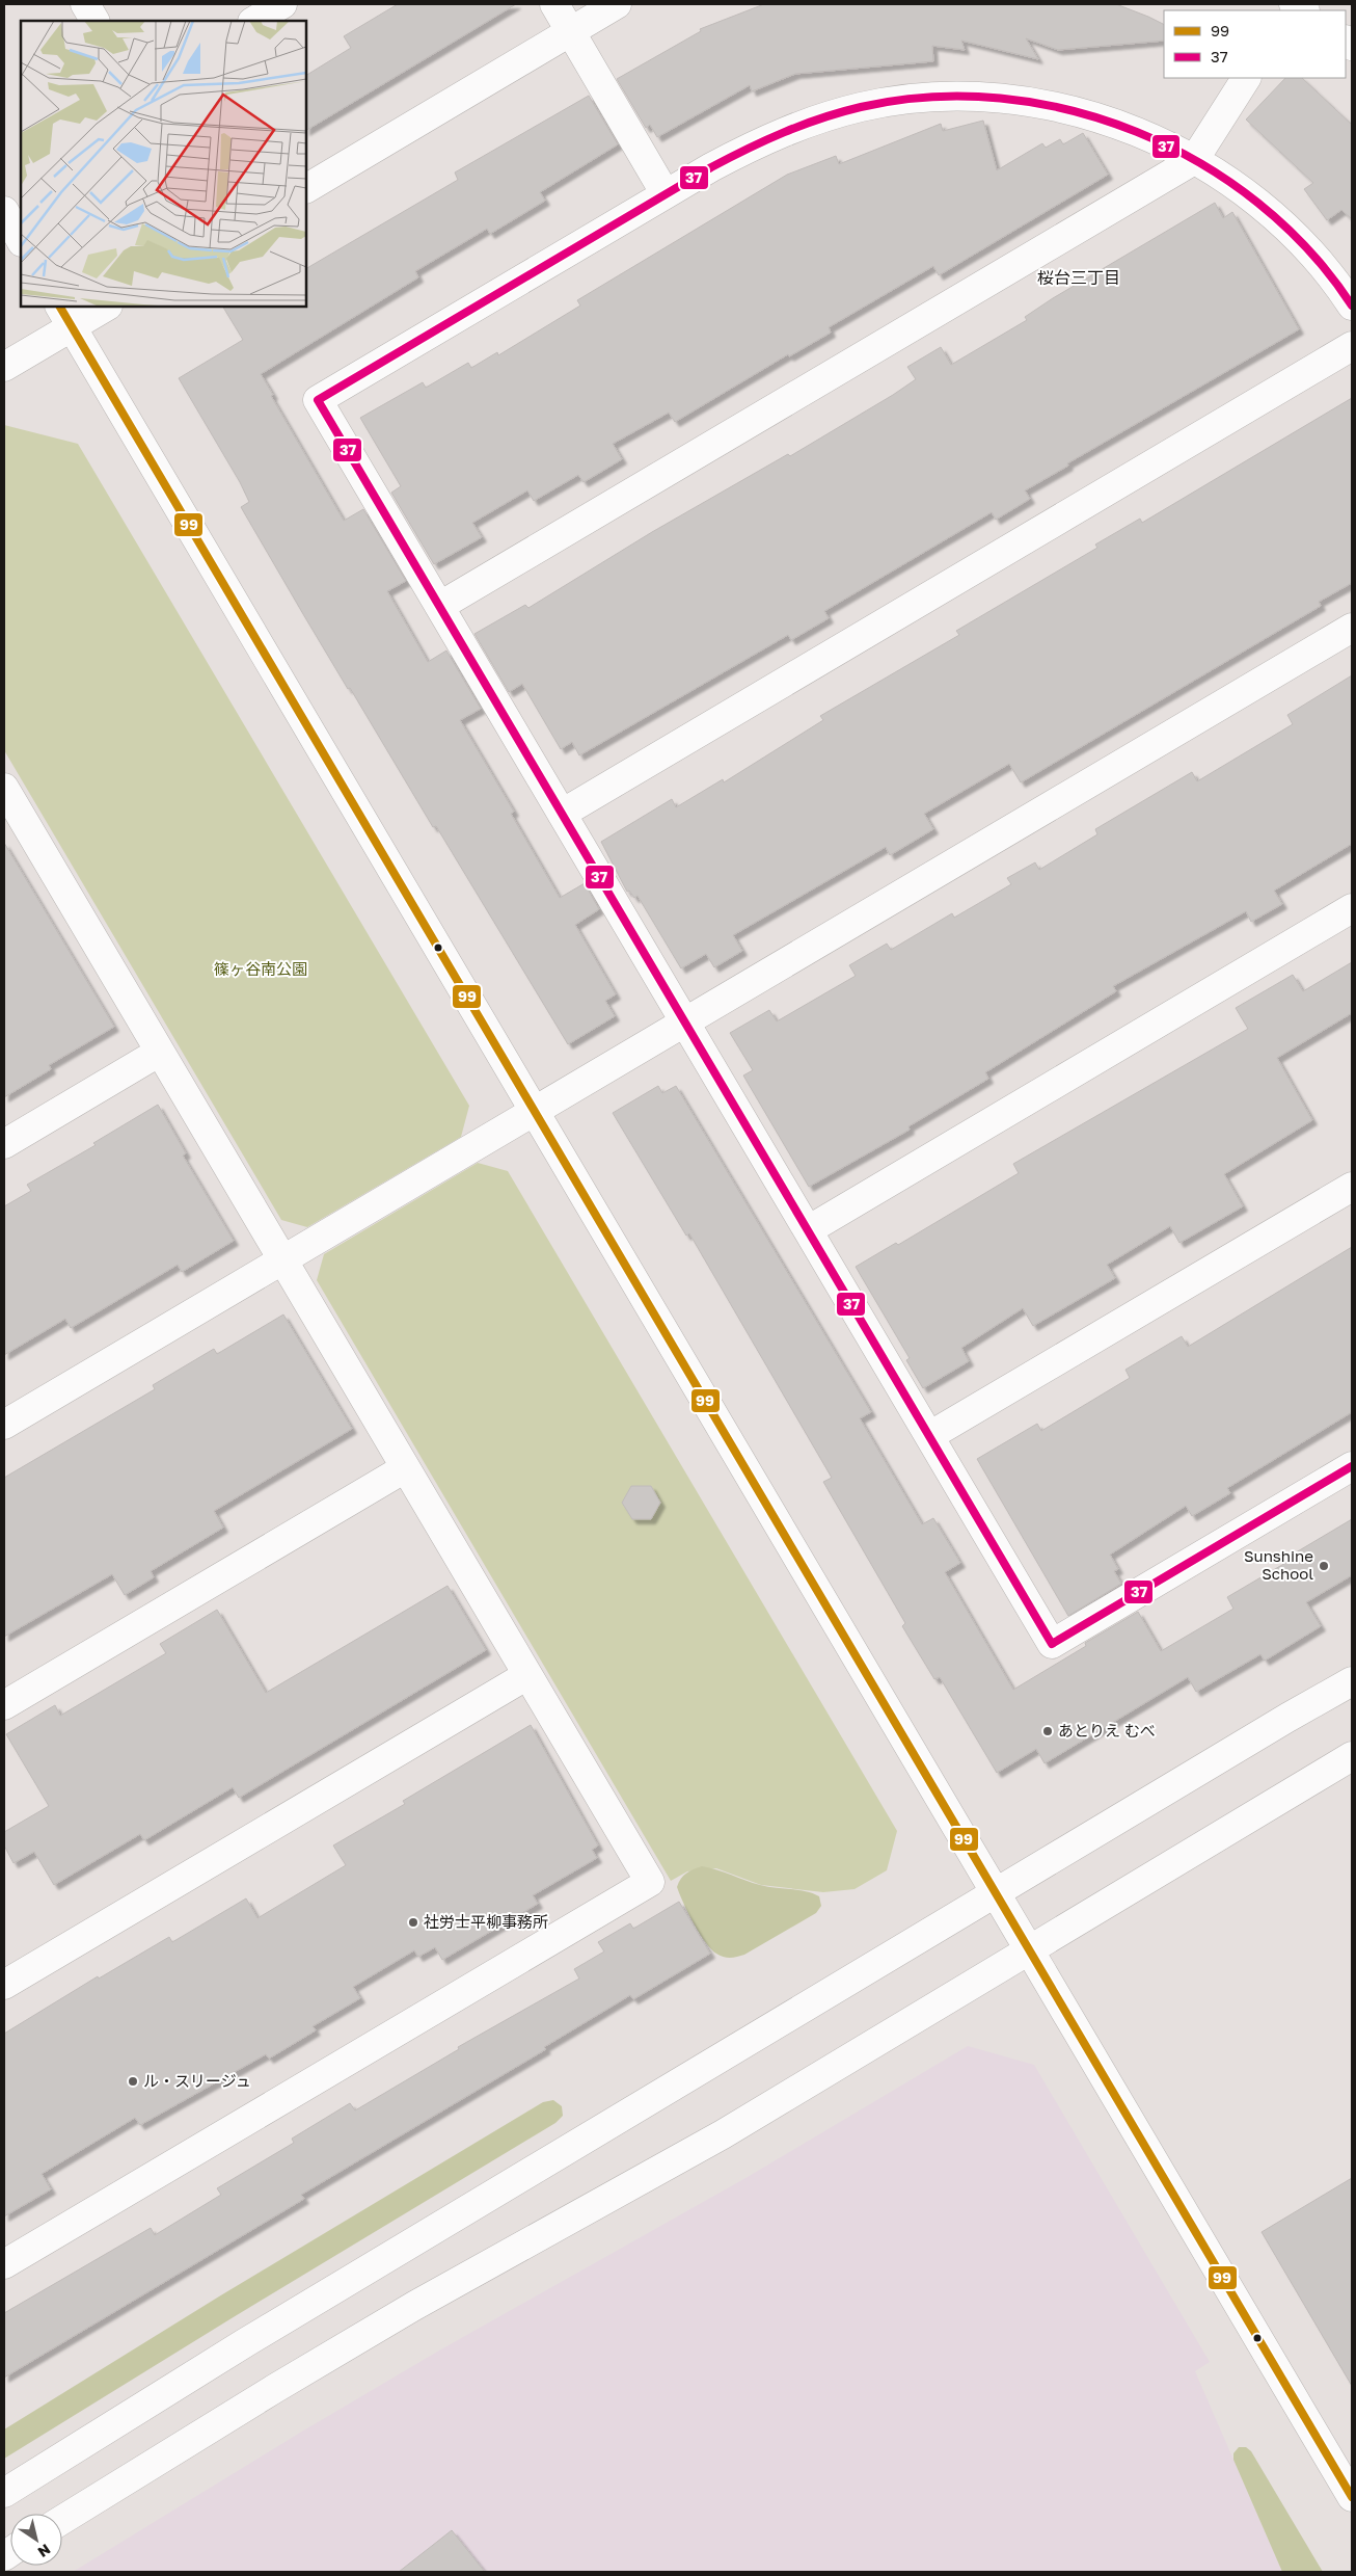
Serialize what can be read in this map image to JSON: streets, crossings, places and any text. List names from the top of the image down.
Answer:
{
  "districts": ["桜台三丁目"],
  "parks": ["篠ヶ谷南公園"],
  "places": [
    "Sunshine School",
    "あとりえ むべ",
    "社労士平柳事務所",
    "ル・スリージュ"
  ],
  "lines": ["transit line 37", "transit line 99"],
  "legend": ["99", "37"],
  "north": "bottom right"
}
